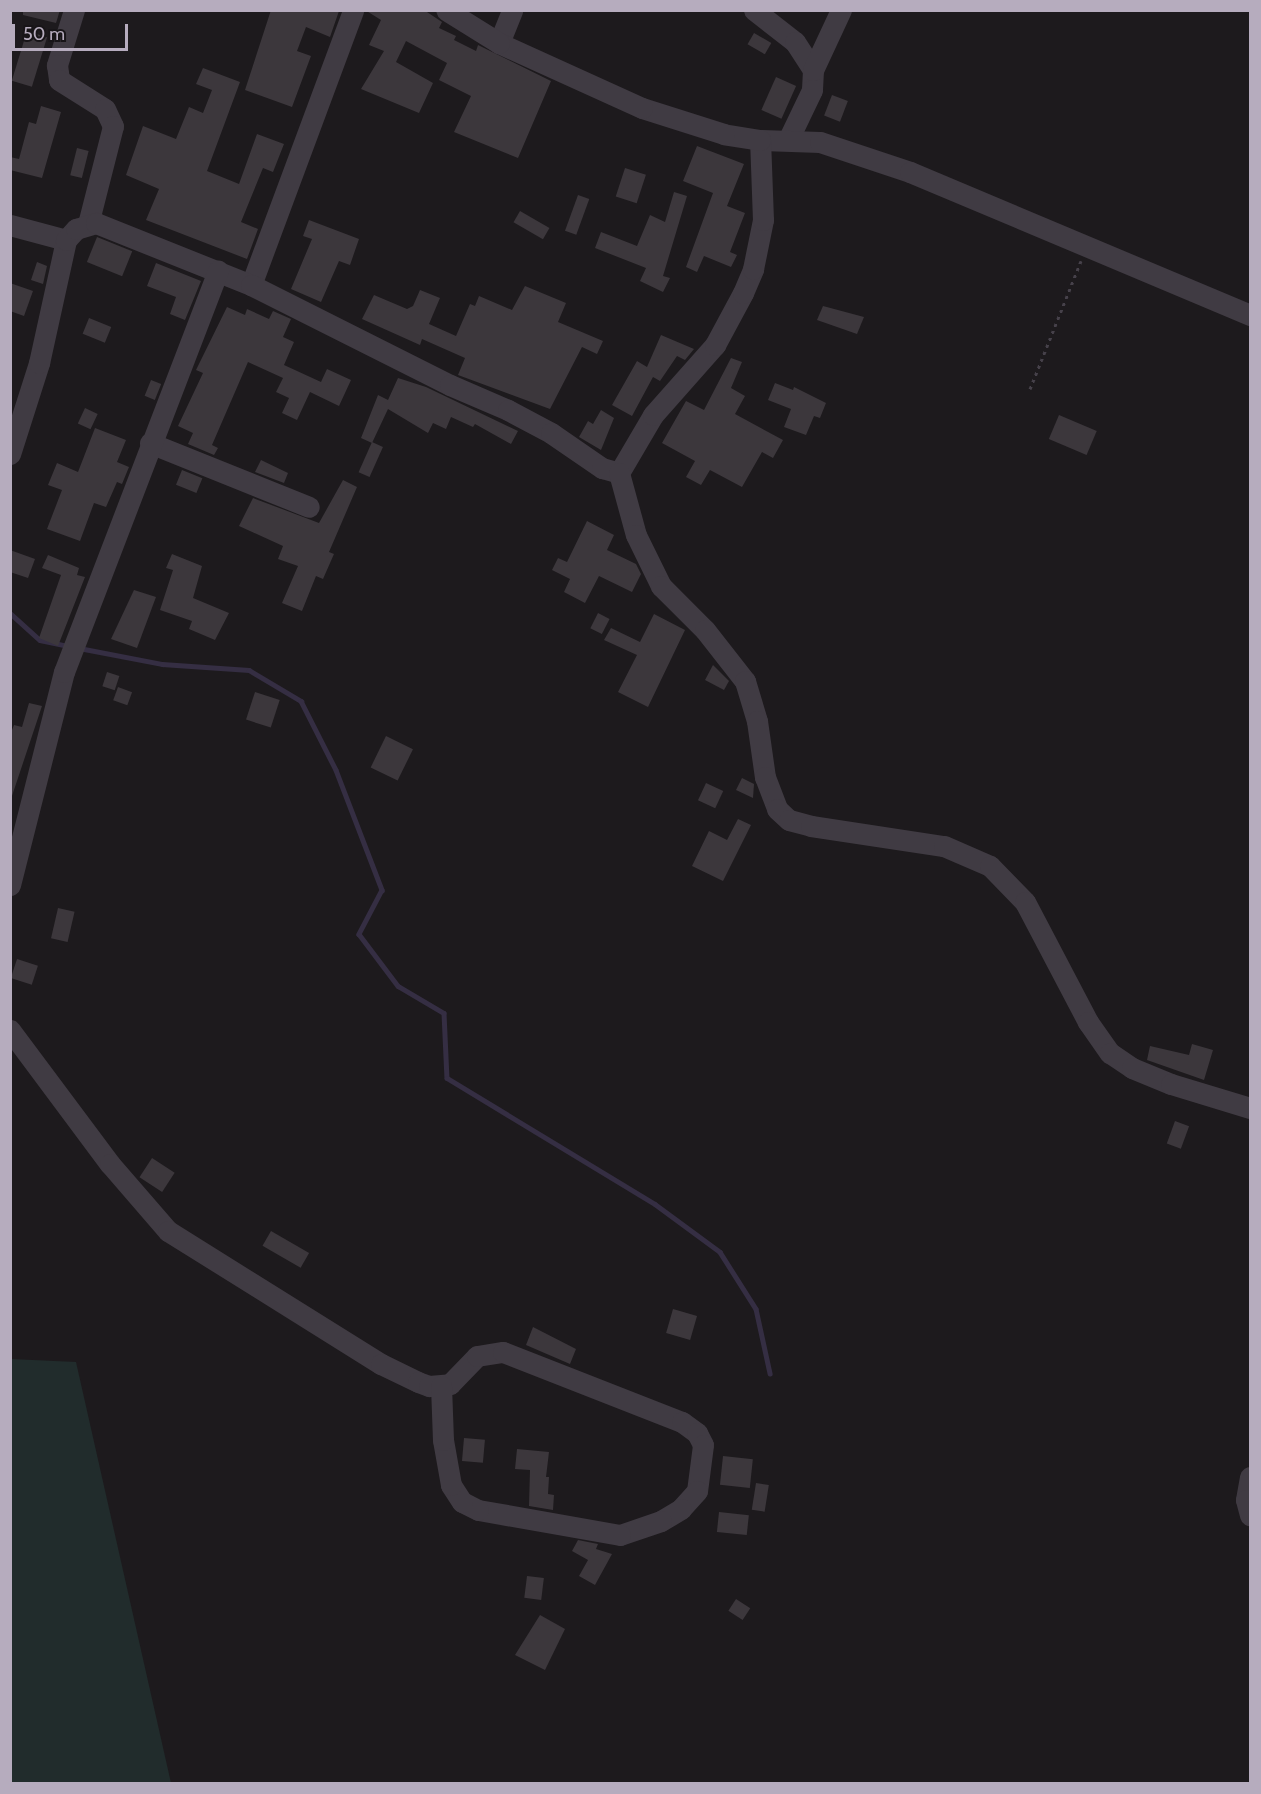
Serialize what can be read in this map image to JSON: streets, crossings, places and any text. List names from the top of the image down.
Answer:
{
  "scale_bar": "50 m"
}
